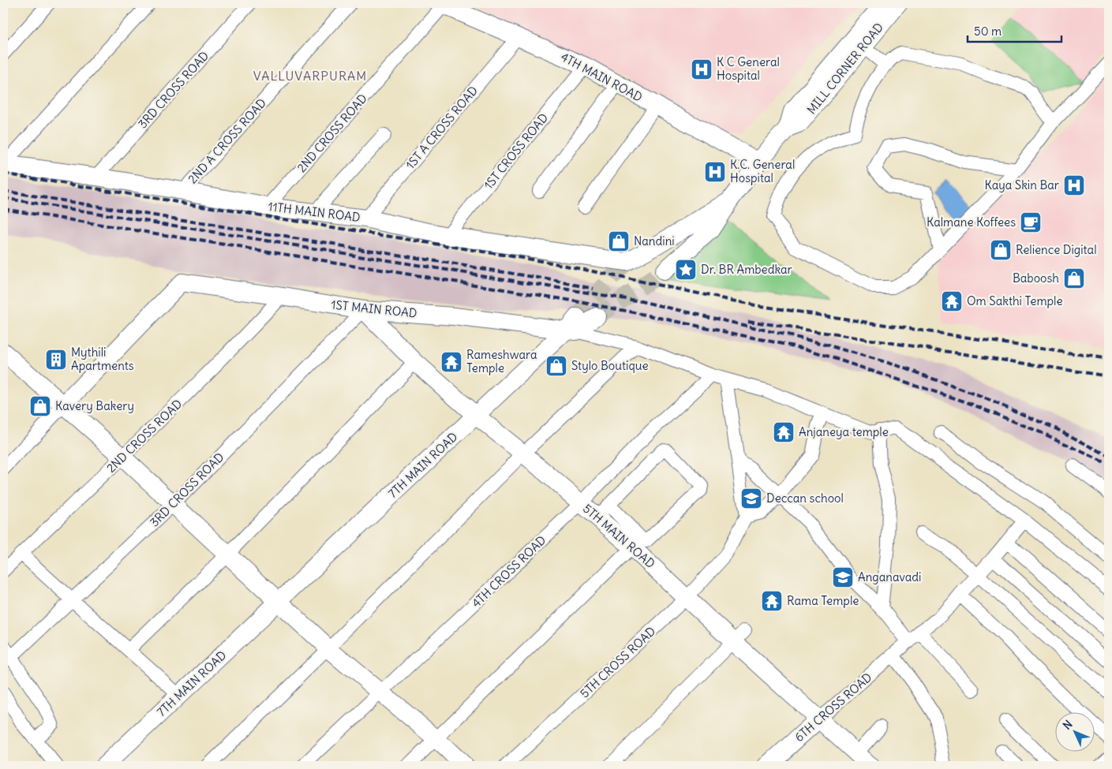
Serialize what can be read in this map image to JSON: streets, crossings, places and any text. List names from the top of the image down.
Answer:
{
  "streets": {
    "main road": [
      "MILL CORNER ROAD",
      "4TH MAIN ROAD",
      "11TH MAIN ROAD",
      "1ST MAIN ROAD",
      "7TH MAIN ROAD",
      "5TH MAIN ROAD",
      "6TH CROSS ROAD"
    ],
    "street": [
      "3RD CROSS ROAD",
      "1ST A CROSS ROAD",
      "2ND CROSS ROAD",
      "2ND A CROSS ROAD",
      "1ST CROSS ROAD",
      "4TH CROSS ROAD",
      "5TH CROSS ROAD"
    ]
  },
  "crossings": [
    ["MILL CORNER ROAD", "4TH MAIN ROAD"],
    ["MILL CORNER ROAD", "11TH MAIN ROAD"],
    ["4TH MAIN ROAD", "1ST A CROSS ROAD"],
    ["4TH MAIN ROAD", "2ND CROSS ROAD"],
    ["4TH MAIN ROAD", "1ST CROSS ROAD"],
    ["3RD CROSS ROAD", "11TH MAIN ROAD"],
    ["3RD CROSS ROAD", "1ST MAIN ROAD"],
    ["3RD CROSS ROAD", "5TH MAIN ROAD"],
    ["1ST A CROSS ROAD", "11TH MAIN ROAD"],
    ["2ND CROSS ROAD", "11TH MAIN ROAD"],
    ["2ND CROSS ROAD", "1ST MAIN ROAD"],
    ["2ND A CROSS ROAD", "11TH MAIN ROAD"],
    ["1ST CROSS ROAD", "11TH MAIN ROAD"],
    ["1ST MAIN ROAD", "7TH MAIN ROAD"],
    ["1ST MAIN ROAD", "5TH MAIN ROAD"],
    ["7TH MAIN ROAD", "5TH MAIN ROAD"],
    ["5TH MAIN ROAD", "4TH CROSS ROAD"],
    ["5TH MAIN ROAD", "5TH CROSS ROAD"],
    ["5TH MAIN ROAD", "6TH CROSS ROAD"]
  ],
  "districts": ["VALLUVARPURAM"],
  "places": {
    "hospital": ["K C General Hospital", "K.C. General Hospital", "Kaya Skin Bar"],
    "cafe": ["Kalmane Koffees"],
    "shop": [
      "Nandini",
      "Relience Digital",
      "Baboosh",
      "Stylo Boutique",
      "Kavery Bakery"
    ],
    "place": ["Dr. BR Ambedkar"],
    "temple": [
      "Om Sakthi Temple",
      "Rameshwara Temple",
      "Anjaneya temple",
      "Rama Temple"
    ],
    "building": ["Mythili Apartments"],
    "school or university": ["Deccan school", "Anganavadi"]
  },
  "scale_bar": "50 m",
  "north": "top left"
}
